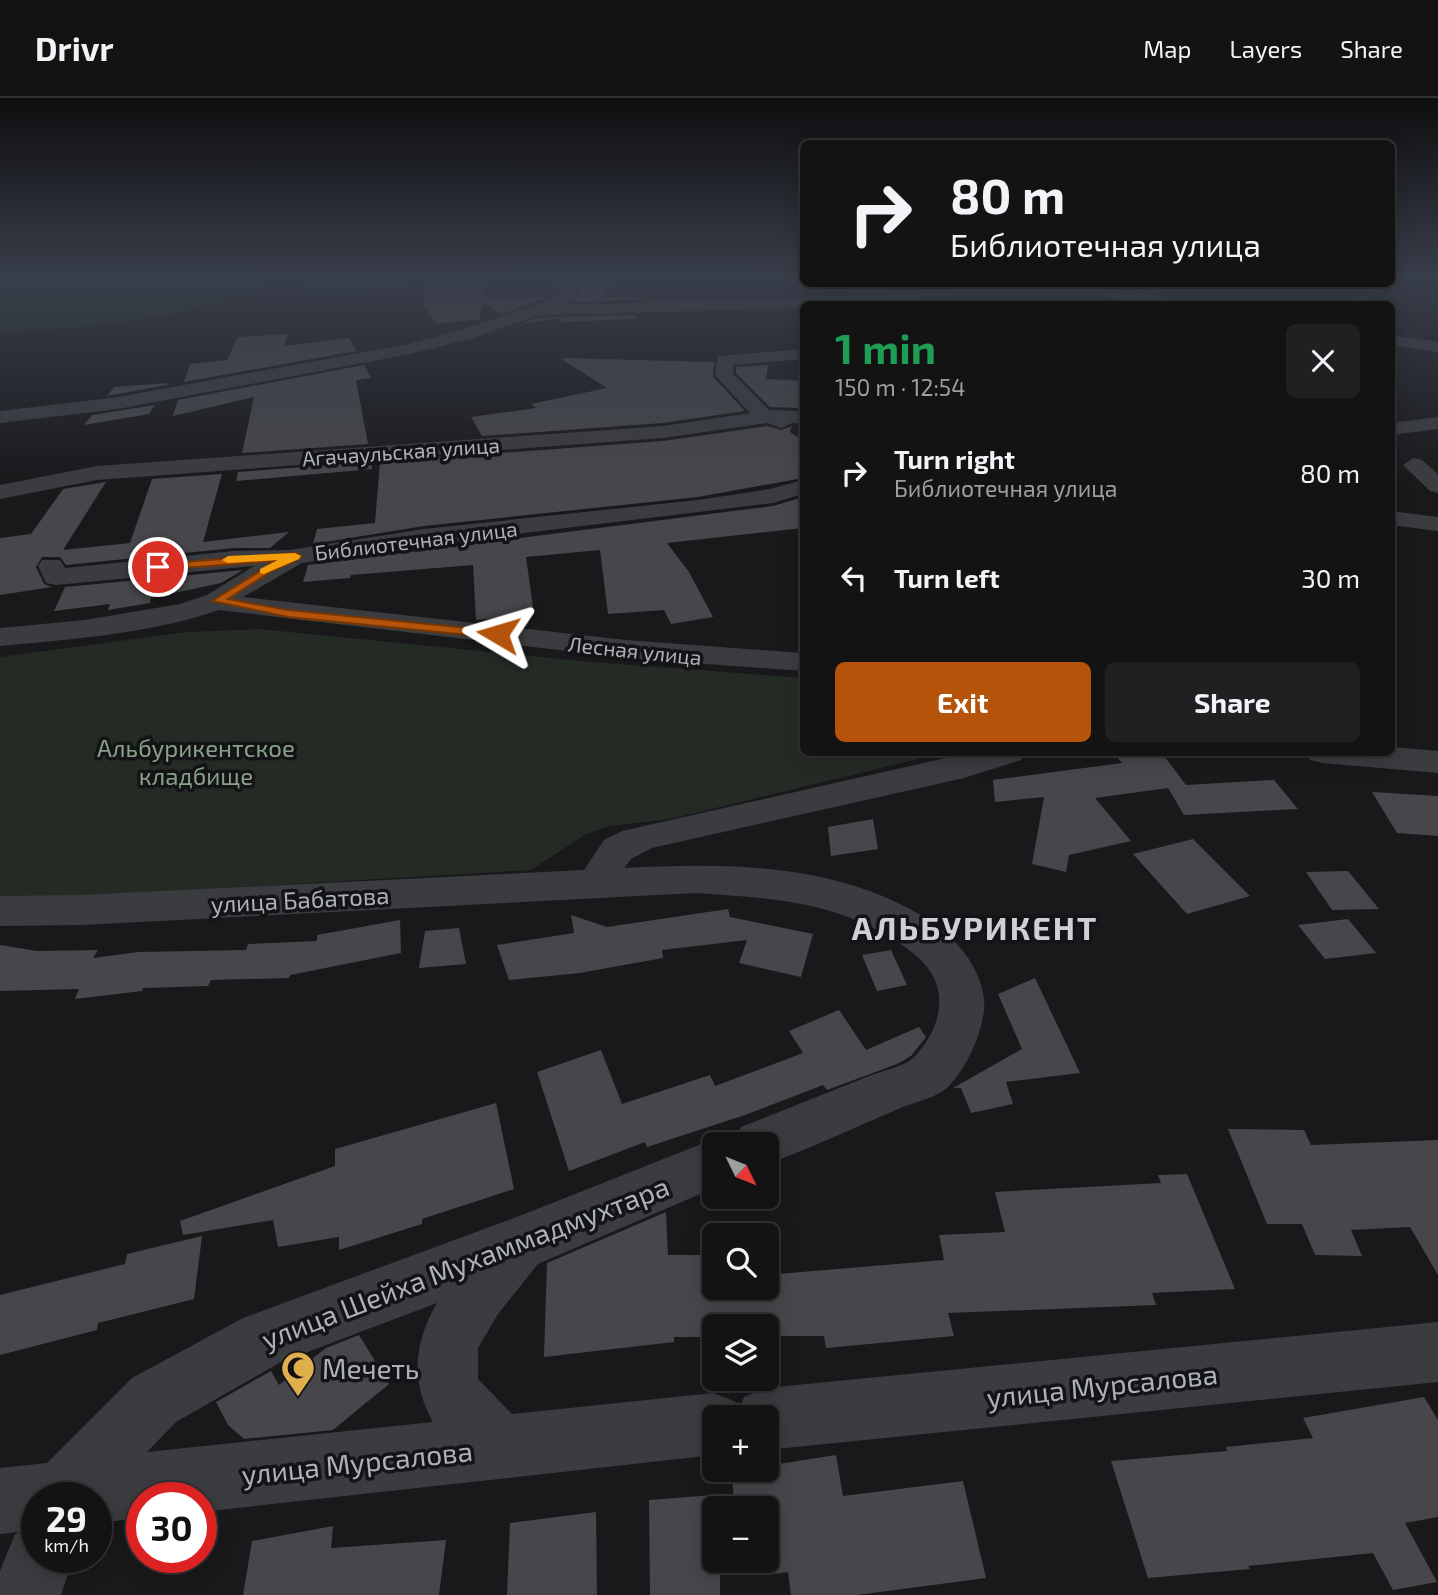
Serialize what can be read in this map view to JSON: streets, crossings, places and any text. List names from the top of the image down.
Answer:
{
  "streets": {
    "street": [
      "Агачаульская улица",
      "Библиотечная улица",
      "Лесная улица",
      "улица Бабатова",
      "улица Шейха Мухаммадмухтара",
      "улица Мурсалова"
    ]
  },
  "crossings": [
    ["Библиотечная улица", "Лесная улица"]
  ],
  "districts": ["АЛЬБУРИКЕНТ"],
  "parks": ["Альбурикентское кладбище"],
  "places": {
    "mosque": ["Мечеть"]
  },
  "north": "bottom right",
  "page": {
    "header": "Drivr",
    "nav": ["Map", "Layers", "Share"],
    "turn": ["80 m", "Библиотечная улица"],
    "heading": ["1 min", "150 m · 12:54"],
    "list": [
      {
        "name": "Turn right",
        "note": "Библиотечная улица",
        "value": "80 m"
      },
      {
        "name": "Turn left",
        "value": "30 m"
      }
    ],
    "buttons": ["Exit", "Share"],
    "map_buttons": ["+", "−"],
    "speed": "29 km/h",
    "limit": "30"
  }
}
